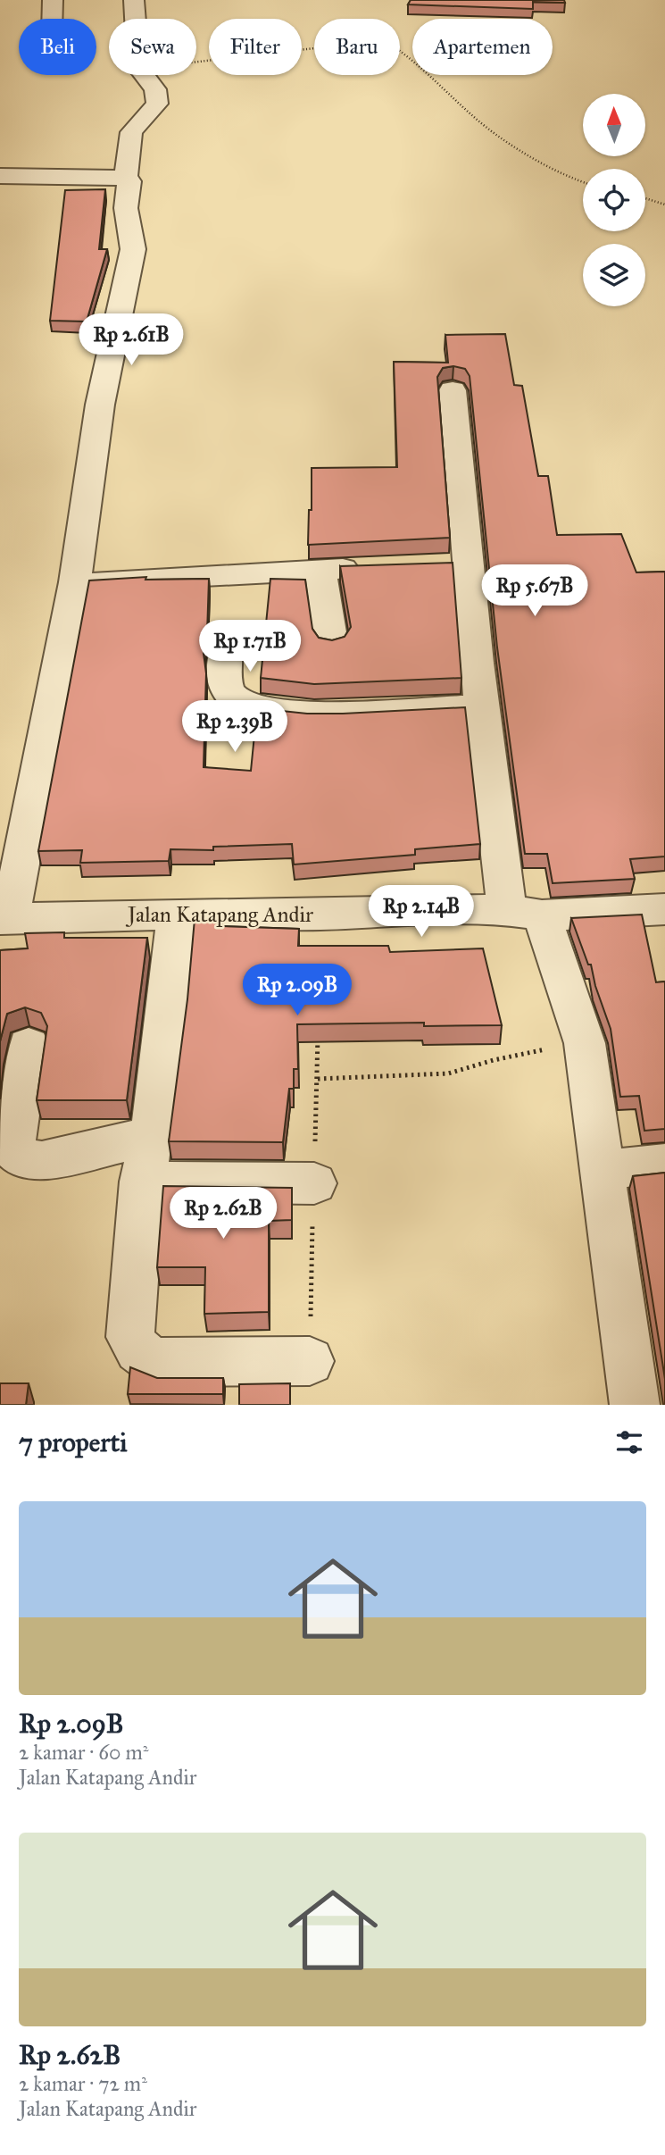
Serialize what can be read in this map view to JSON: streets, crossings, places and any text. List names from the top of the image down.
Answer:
{
  "streets": {
    "street": ["Jalan Katapang Andir"]
  },
  "north": "top",
  "page": {
    "chip": [
      "Beli",
      "Sewa",
      "Filter",
      "Baru",
      "Apartemen"
    ],
    "price": [
      "Rp 2.61B",
      "Rp 5.67B",
      "Rp 1.71B",
      "Rp 2.39B",
      "Rp 2.14B",
      "Rp 2.09B",
      "Rp 2.62B"
    ],
    "heading": "7 properti",
    "list": [
      {
        "name": "Rp 2.09B",
        "note": "2 kamar · 60 m² · Jalan Katapang Andir"
      },
      {
        "name": "Rp 2.62B",
        "note": "2 kamar · 72 m² · Jalan Katapang Andir"
      }
    ]
  }
}
